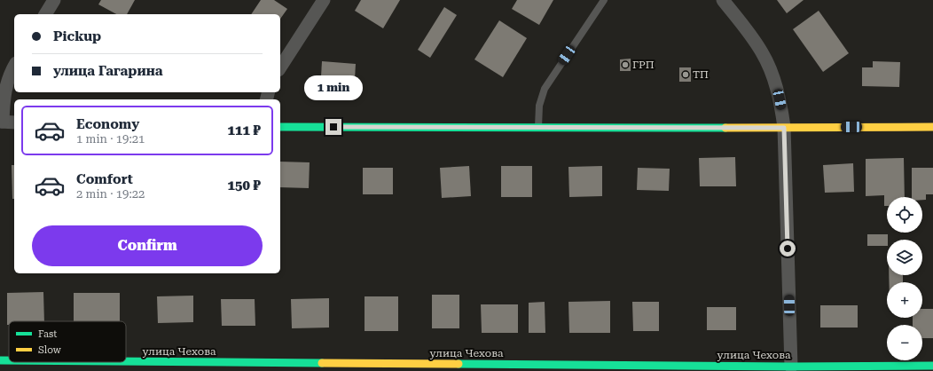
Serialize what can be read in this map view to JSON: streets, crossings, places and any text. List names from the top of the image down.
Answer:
{
  "streets": {
    "street": ["улица Чехова"]
  },
  "places": ["ГРП", "ТП"],
  "legend": ["Fast", "Slow"],
  "page": {
    "banner": ["Pickup", "улица Гагарина"],
    "bubble": "1 min",
    "list": [
      {
        "name": "Economy",
        "note": "1 min · 19:21",
        "value": "111 ₽"
      },
      {
        "name": "Comfort",
        "note": "2 min · 19:22",
        "value": "150 ₽"
      }
    ],
    "map_buttons": ["+", "−"],
    "buttons": "Confirm"
  }
}
